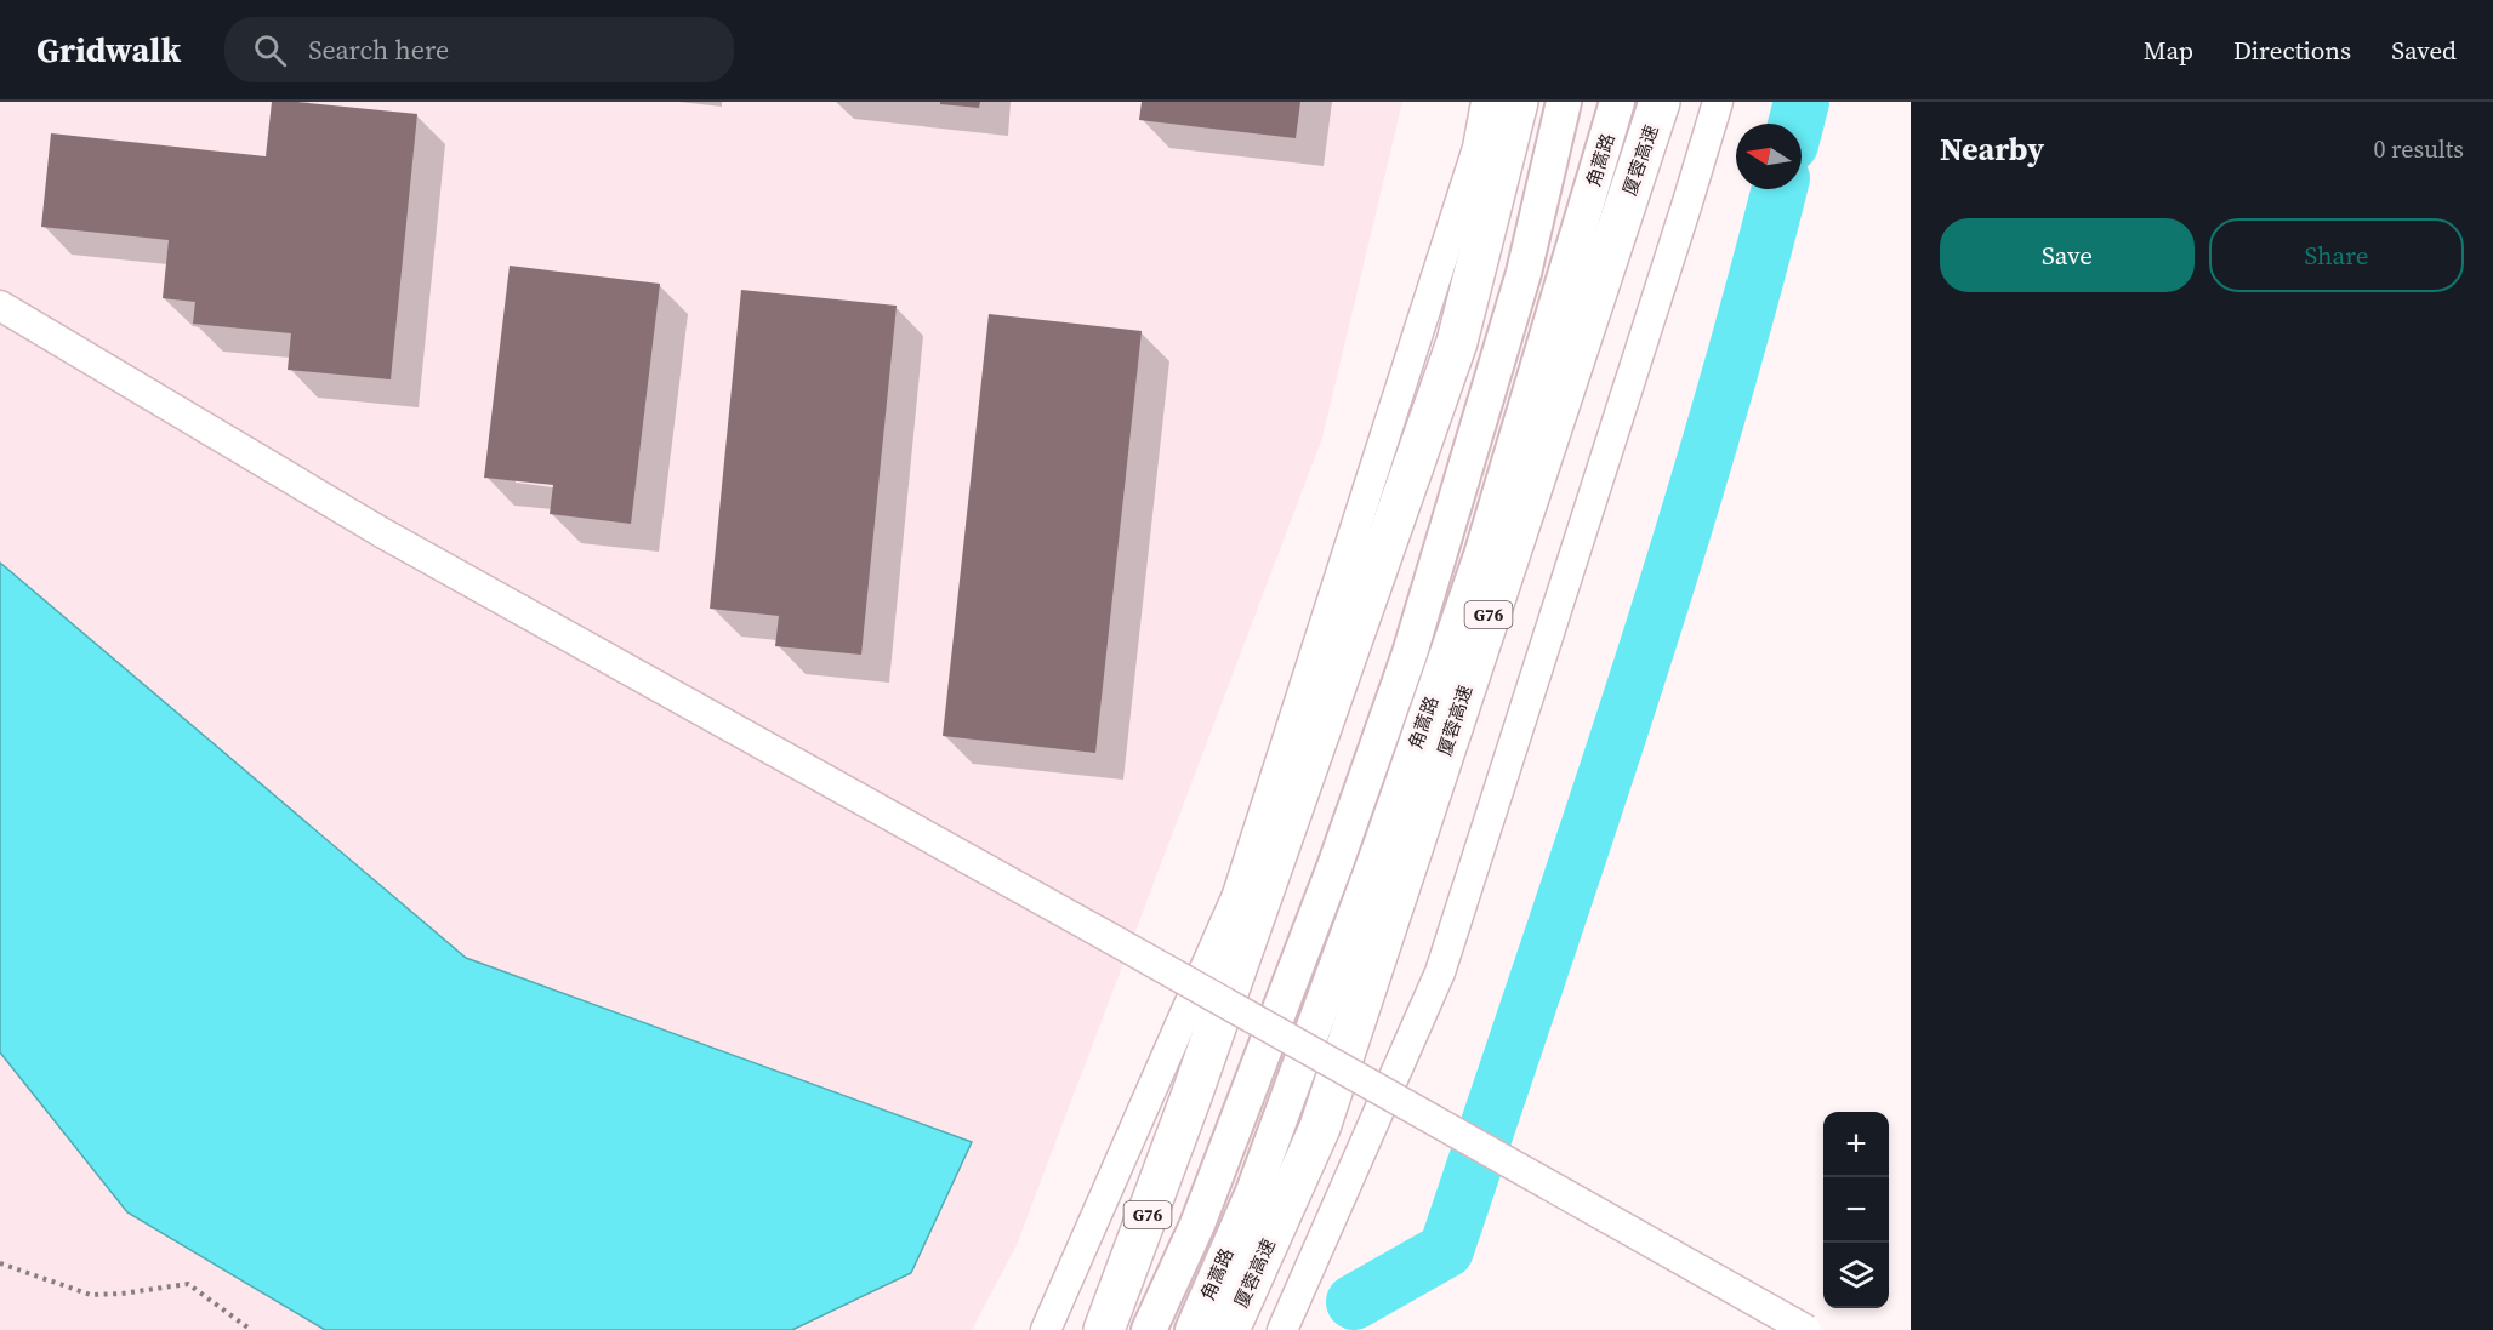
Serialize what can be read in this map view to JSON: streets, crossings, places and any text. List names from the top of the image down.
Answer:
{
  "streets": {
    "highway": ["厦蓉高速", "G76"],
    "main road": ["角蒿路"]
  },
  "north": "left",
  "page": {
    "header": "Gridwalk",
    "search": "Search here",
    "nav": ["Map", "Directions", "Saved"],
    "heading": ["Nearby", "0 results"],
    "buttons": ["Save", "Share"],
    "map_buttons": ["+", "−"]
  }
}
